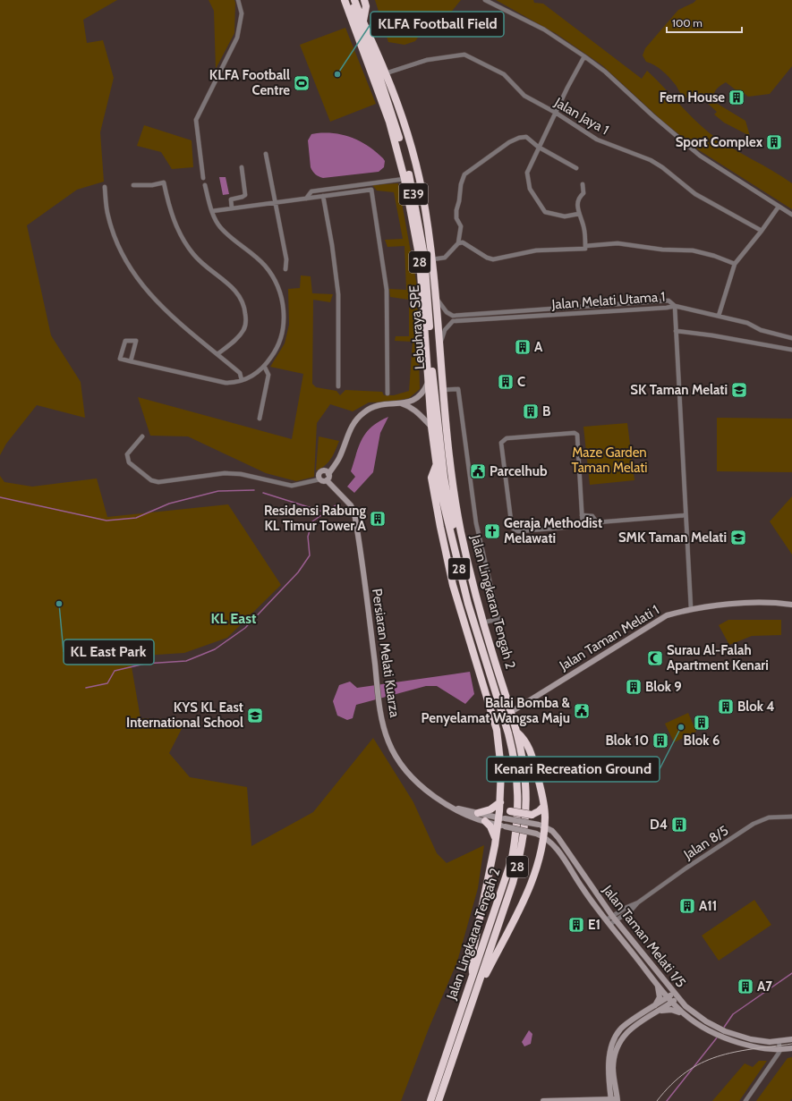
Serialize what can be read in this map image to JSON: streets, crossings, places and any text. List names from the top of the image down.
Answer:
{
  "streets": {
    "highway": [
      "E39",
      "28",
      "Lebuhraya SPE",
      "Jalan Lingkaran Tengah 2"
    ],
    "street": [
      "Jalan Jaya 1",
      "Jalan Melati Utama 1",
      "Jalan Taman Melati 1",
      "Persiaran Melati Kuarza",
      "Jalan 8/5",
      "Jalan Taman Melati 1/5"
    ]
  },
  "crossings": [
    ["Jalan Jaya 1", "Jalan Lingkaran Tengah 2"],
    ["Jalan Melati Utama 1", "Jalan Lingkaran Tengah 2"],
    ["Lebuhraya SPE", "Jalan Lingkaran Tengah 2"],
    ["Jalan Lingkaran Tengah 2", "Jalan Taman Melati 1"],
    ["Persiaran Melati Kuarza", "Jalan Taman Melati 1/5"],
    ["Jalan 8/5", "Jalan Taman Melati 1/5"]
  ],
  "districts": ["KL East"],
  "parks": ["Maze Garden Taman Melati"],
  "places": {
    "other": ["KLFA Football Field", "KL East Park", "Kenari Recreation Ground"],
    "sports": ["KLFA Football Centre"],
    "building": [
      "Fern House",
      "Sport Complex",
      "A",
      "C",
      "B",
      "Residensi Rabung KL Timur Tower A",
      "Blok 9",
      "Blok 4",
      "Blok 6",
      "Blok 10",
      "D4",
      "A11",
      "E1",
      "A7"
    ],
    "school or university": ["SK Taman Melati", "SMK Taman Melati", "KYS KL East International School"],
    "public building": ["Parcelhub", "Balai Bomba & Penyelamat Wangsa Maju"],
    "church": ["Geraja Methodist Melawati"],
    "mosque": ["Surau Al-Falah Apartment Kenari"]
  },
  "scale_bar": "100 m"
}
